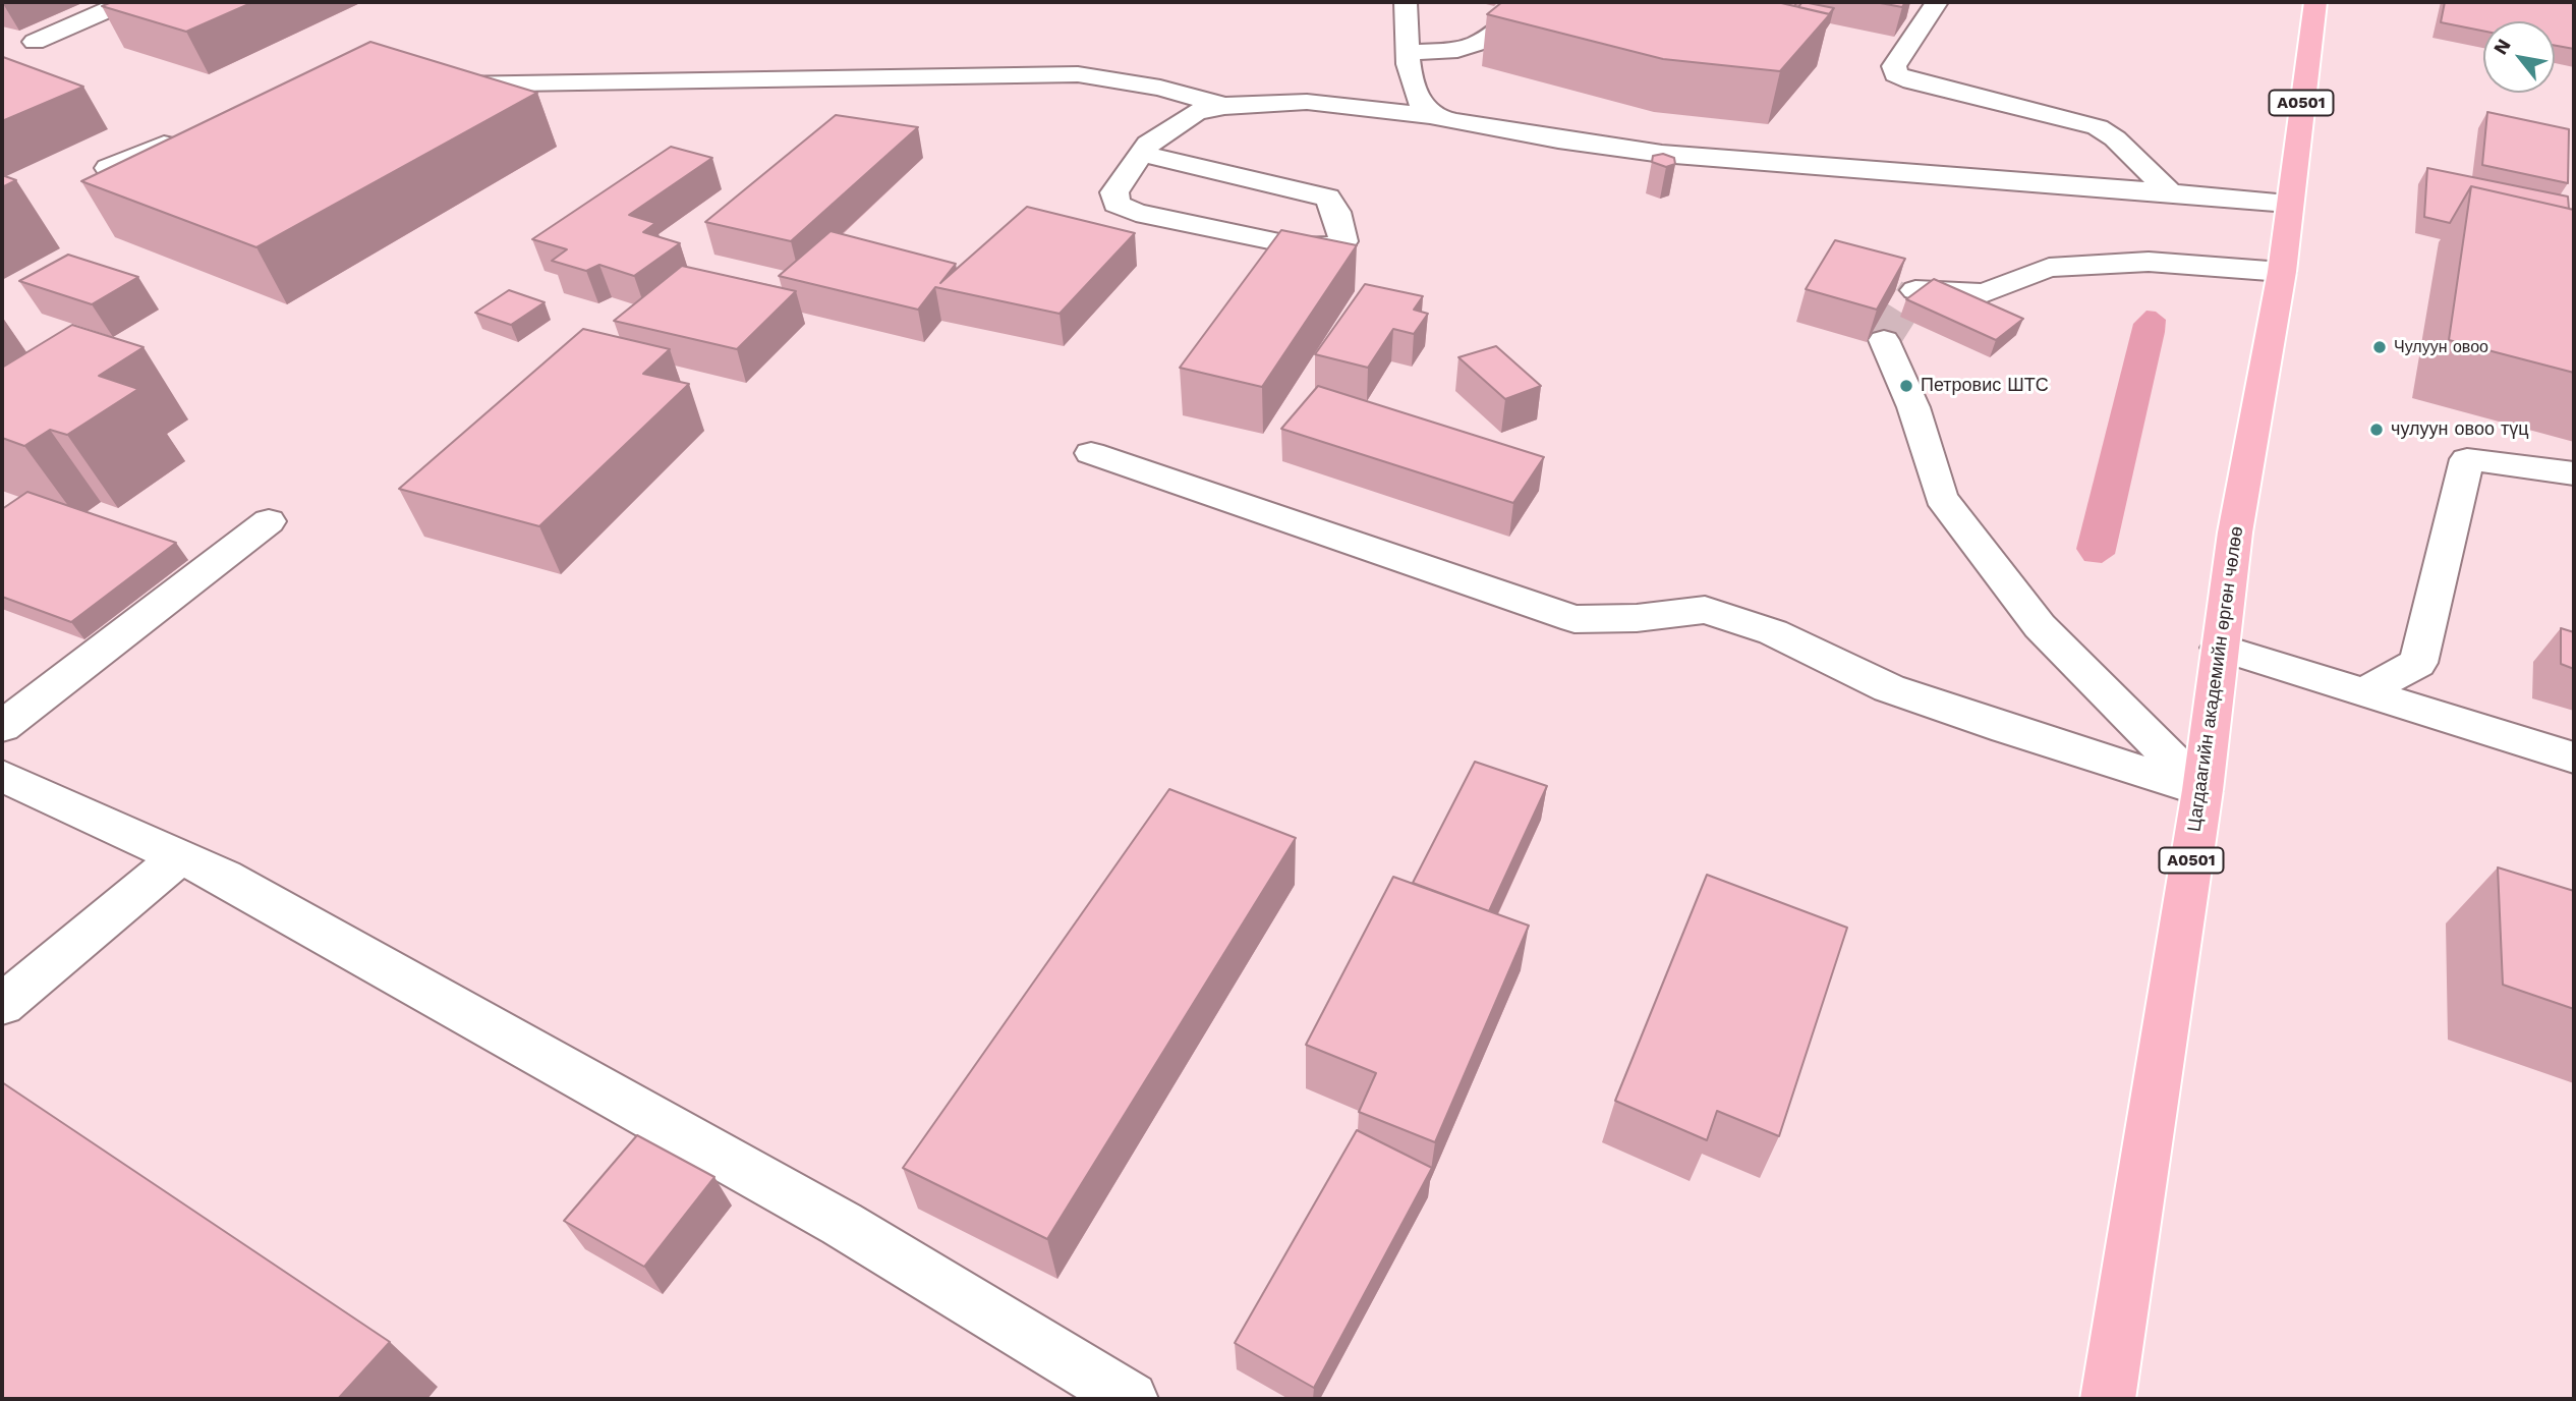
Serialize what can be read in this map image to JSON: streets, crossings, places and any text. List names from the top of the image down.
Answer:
{
  "streets": {
    "highway": ["A0501", "Цагдаагийн академийн өргөн чөлөө"]
  },
  "places": ["Чулуун овоо", "Петровис ШТС", "чулуун овоо түц"],
  "north": "top left"
}
